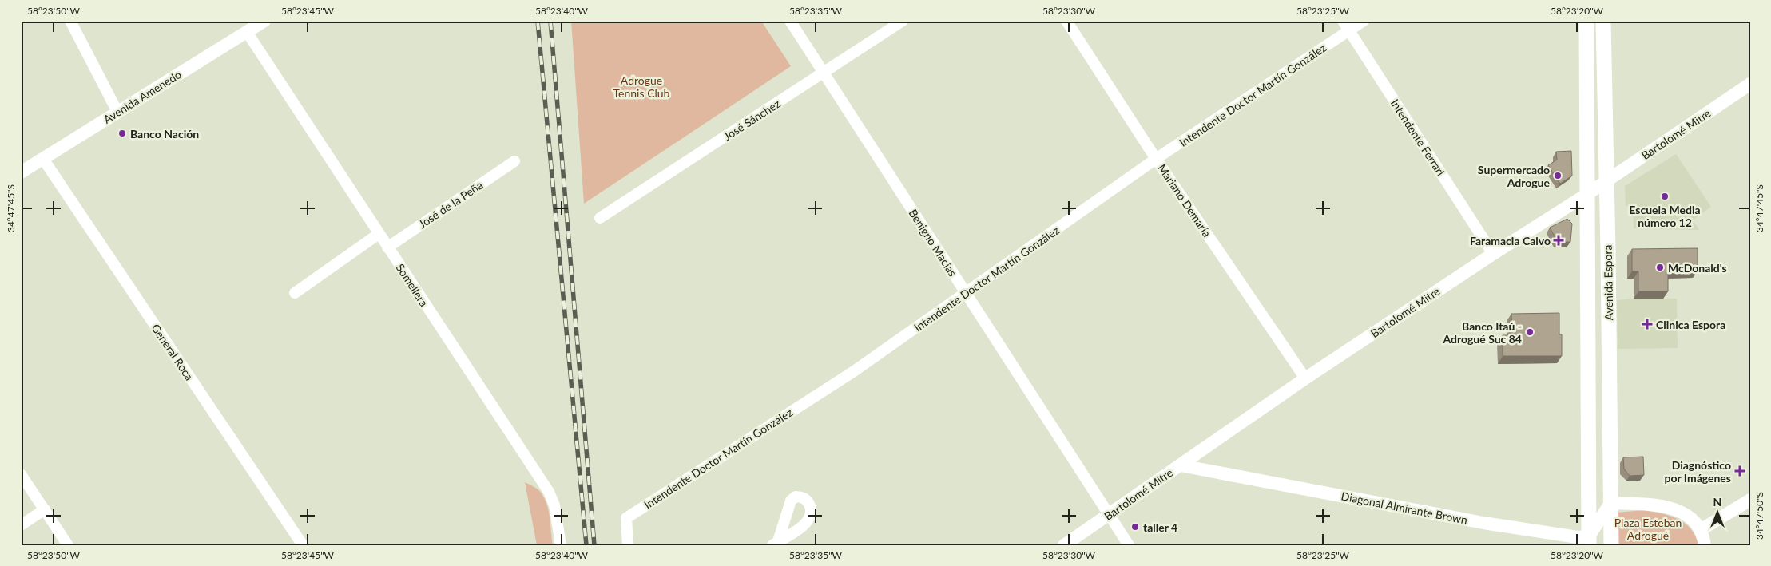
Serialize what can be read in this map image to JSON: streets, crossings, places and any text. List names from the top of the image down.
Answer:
{
  "streets": {
    "main road": ["Avenida Espora"],
    "street": [
      "Intendente Doctor Martín González",
      "Avenida Amenedo",
      "José Sánchez",
      "Bartolomé Mitre",
      "Intendente Ferrari",
      "Mariano Demaría",
      "José de la Peña",
      "Benigno Macías",
      "Somellera",
      "General Roca",
      "Diagonal Almirante Brown"
    ]
  },
  "crossings": [
    ["Intendente Doctor Martín González", "Intendente Ferrari"],
    ["Intendente Doctor Martín González", "Mariano Demaría"],
    ["Intendente Doctor Martín González", "Benigno Macías"],
    ["Avenida Amenedo", "Somellera"],
    ["Avenida Amenedo", "General Roca"],
    ["José Sánchez", "Benigno Macías"],
    ["Bartolomé Mitre", "Intendente Ferrari"],
    ["Bartolomé Mitre", "Mariano Demaría"],
    ["Bartolomé Mitre", "Benigno Macías"],
    ["Bartolomé Mitre", "Avenida Espora"],
    ["Bartolomé Mitre", "Diagonal Almirante Brown"],
    ["José de la Peña", "Somellera"],
    ["Avenida Espora", "Diagonal Almirante Brown"]
  ],
  "parks": ["Adrogue Tennis Club", "Plaza Esteban Adrogué"],
  "places": {
    "other": [
      "Banco Nación",
      "Supermercado Adrogue",
      "Escuela Media número 12",
      "McDonald's",
      "Banco Itaú - Adrogué Suc 84",
      "taller 4"
    ],
    "health": ["Faramacia Calvo", "Clinica Espora", "Diagnóstico por Imágenes"]
  },
  "north": "top",
  "coordinates": [
    "58°23'50\"W",
    "58°23'45\"W",
    "58°23'40\"W",
    "58°23'35\"W",
    "58°23'30\"W",
    "58°23'25\"W",
    "58°23'20\"W",
    "34°47'45\"S",
    "34°47'50\"S"
  ]
}
